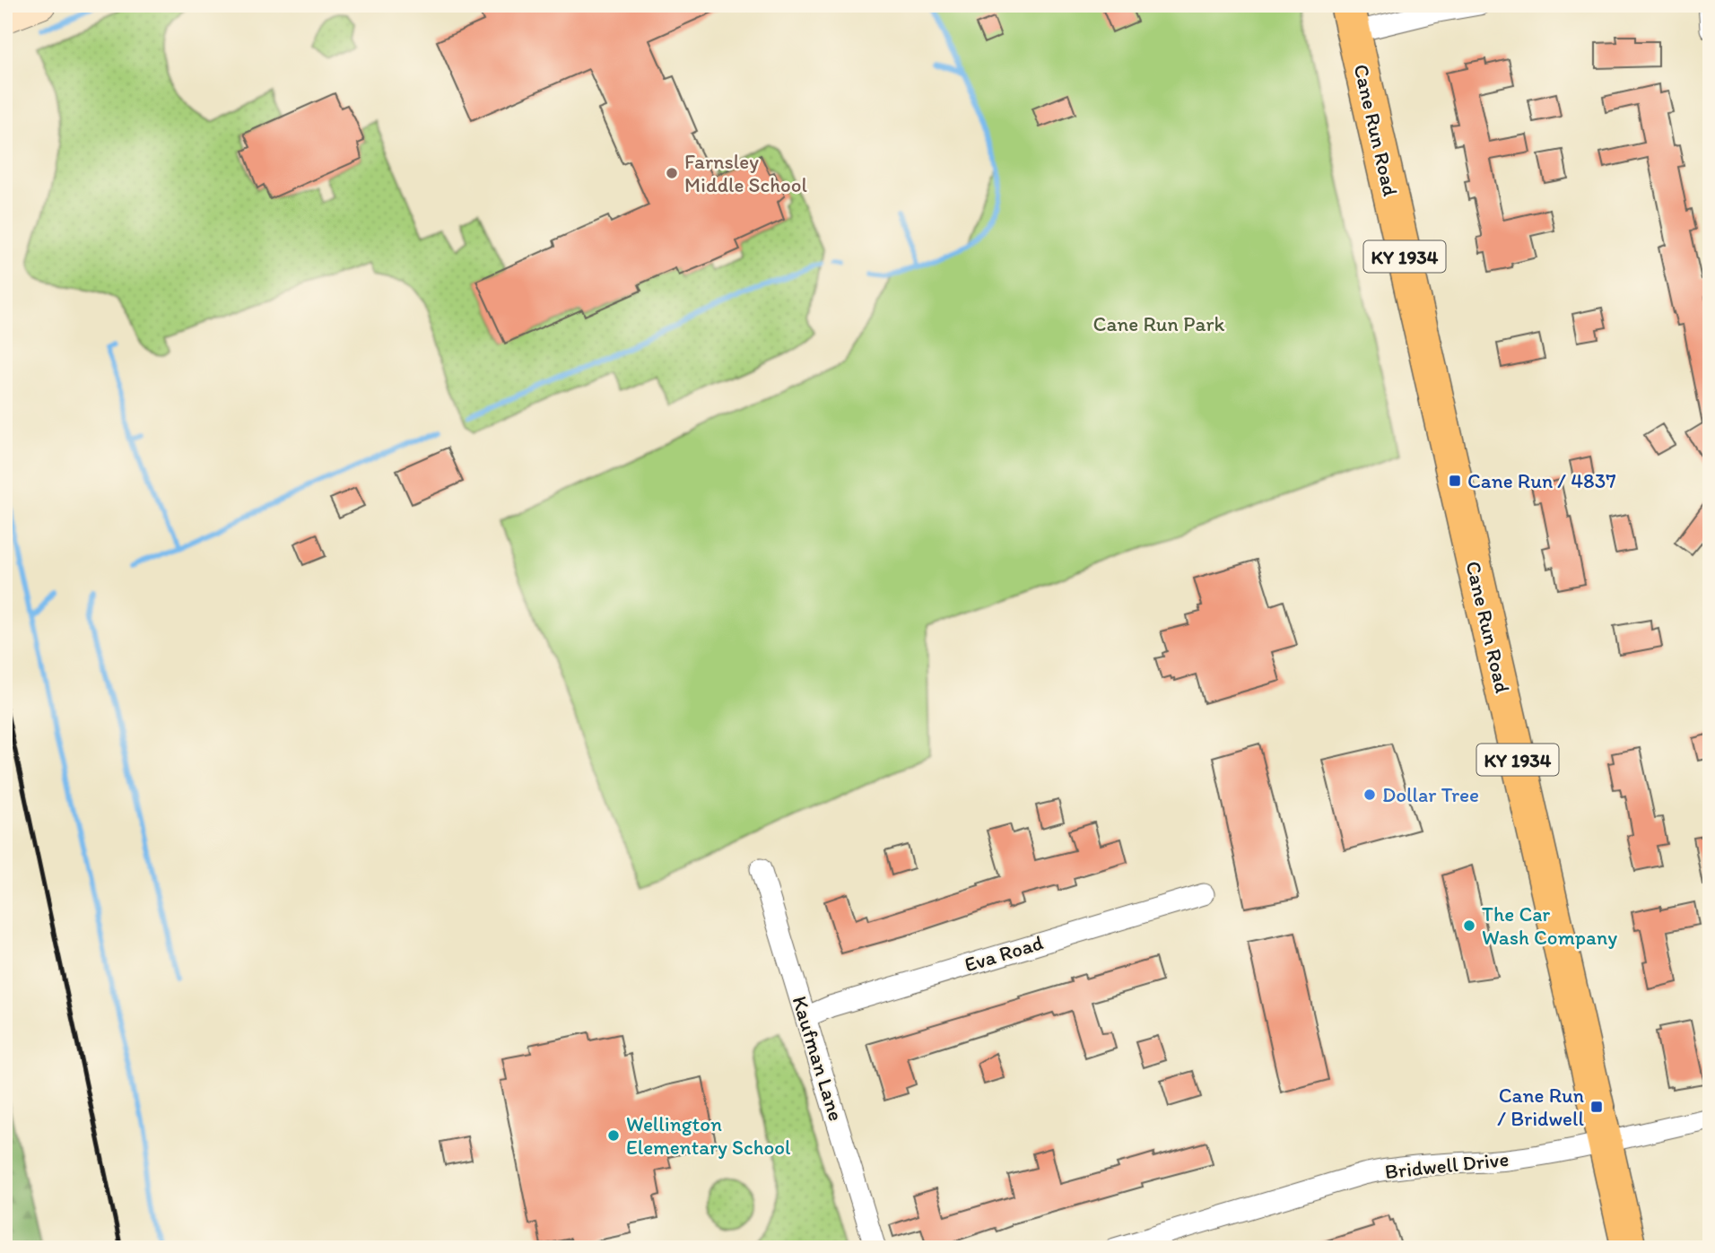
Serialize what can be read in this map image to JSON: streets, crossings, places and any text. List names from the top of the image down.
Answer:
{
  "streets": {
    "highway": ["Cane Run Road", "KY 1934"],
    "street": ["Eva Road", "Kaufman Lane", "Bridwell Drive"]
  },
  "crossings": [
    ["Cane Run Road", "Bridwell Drive"],
    ["Eva Road", "Kaufman Lane"]
  ],
  "parks": ["Cane Run Park"],
  "places": {
    "other": [
      "Farnsley Middle School",
      "Dollar Tree",
      "The Car Wash Company",
      "Wellington Elementary School"
    ],
    "transit": ["Cane Run / 4837", "Cane Run / Bridwell"]
  }
}
